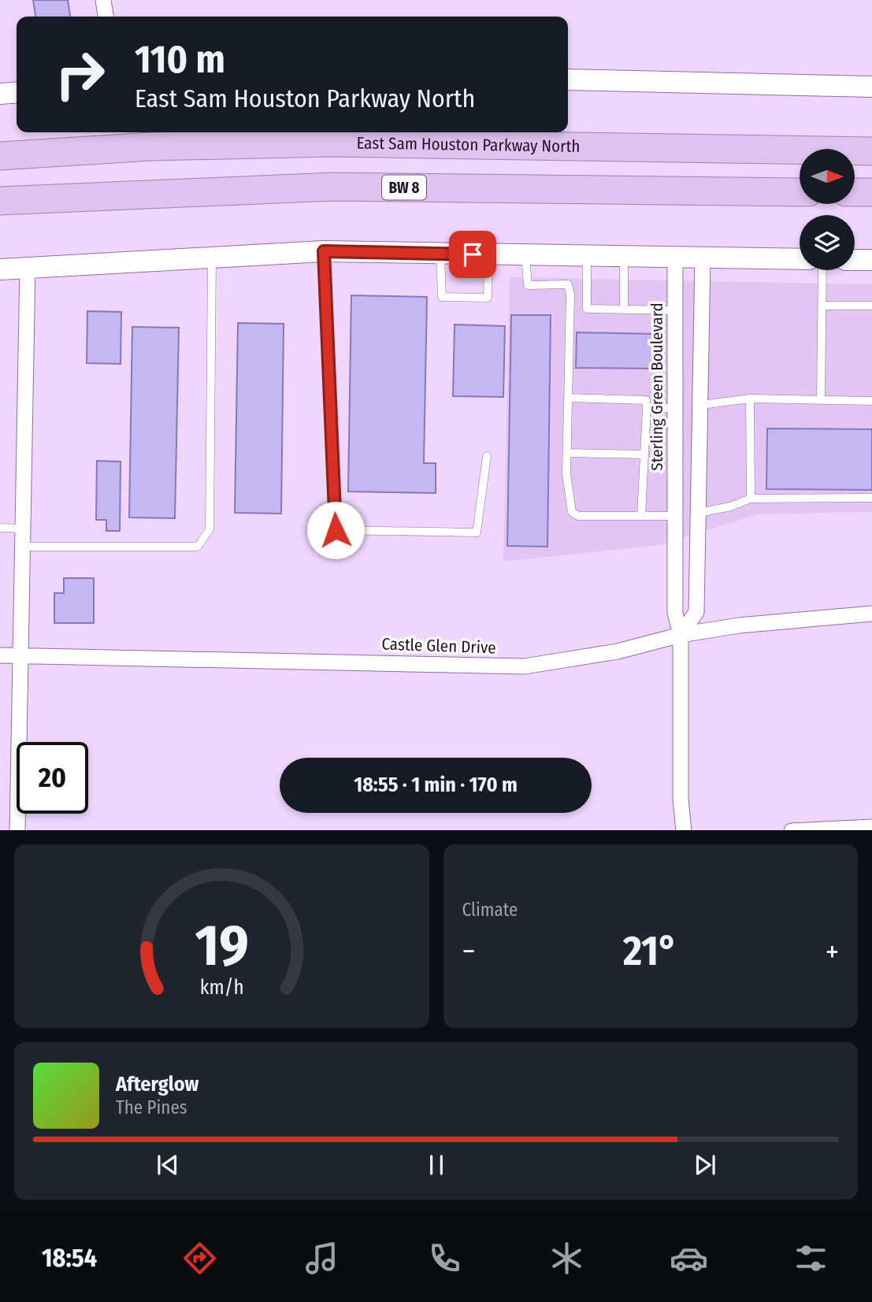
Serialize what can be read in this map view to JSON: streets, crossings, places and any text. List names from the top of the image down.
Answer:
{
  "streets": {
    "highway": ["East Sam Houston Parkway North", "BW 8"],
    "street": ["Sterling Green Boulevard", "Castle Glen Drive"]
  },
  "crossings": [
    ["Sterling Green Boulevard", "Castle Glen Drive"]
  ],
  "north": "right",
  "page": {
    "turn": ["110 m", "East Sam Houston Parkway North"],
    "limit": "20",
    "trip": "18:55 · 1 min · 170 m",
    "tile": "Climate",
    "heat": ["−", "21°", "+"],
    "song": ["Afterglow", "The Pines"],
    "tabs": "18:54",
    "gauge": ["19", "km/h"]
  }
}
